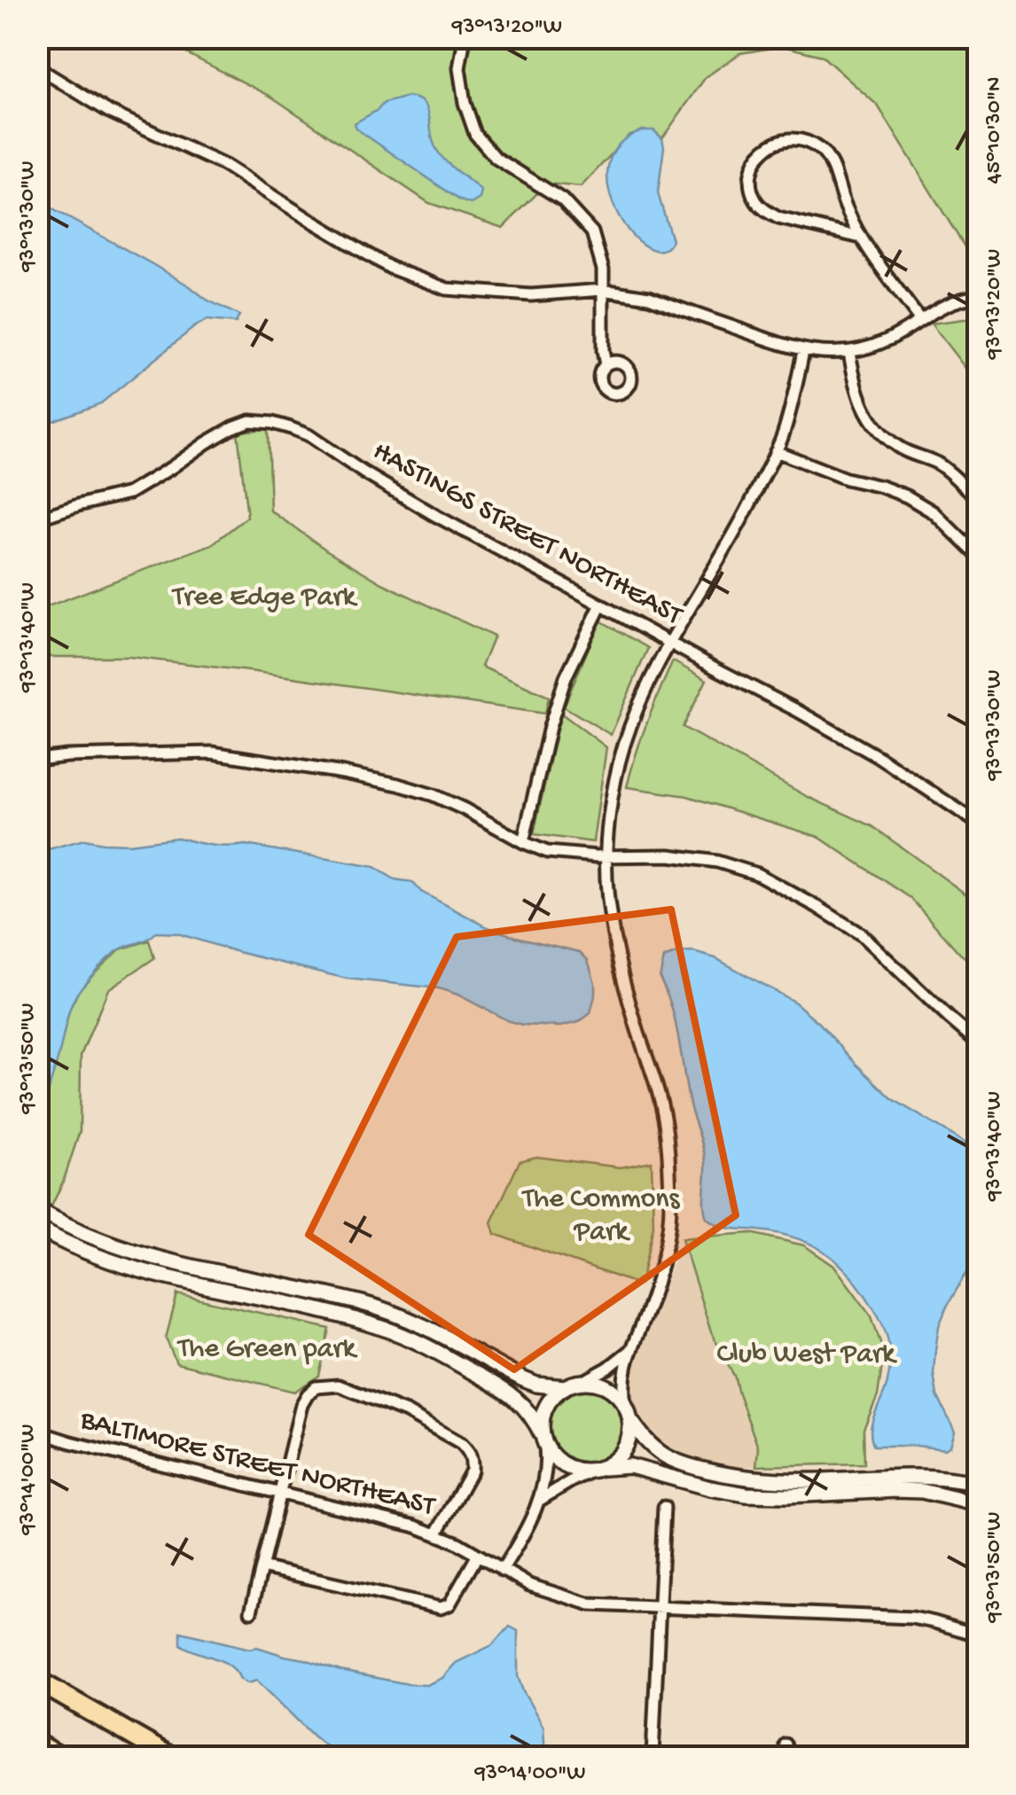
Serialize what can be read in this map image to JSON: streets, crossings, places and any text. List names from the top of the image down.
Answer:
{
  "streets": {
    "street": ["HASTINGS STREET NORTHEAST", "BALTIMORE STREET NORTHEAST"]
  },
  "parks": [
    "Tree Edge Park",
    "The Commons Park",
    "The Green park",
    "Club West Park"
  ],
  "coordinates": [
    "93°13'20\"W",
    "45°10'30\"N",
    "93°13'30\"W",
    "93°13'40\"W",
    "93°13'50\"W",
    "93°14'00\"W"
  ]
}
